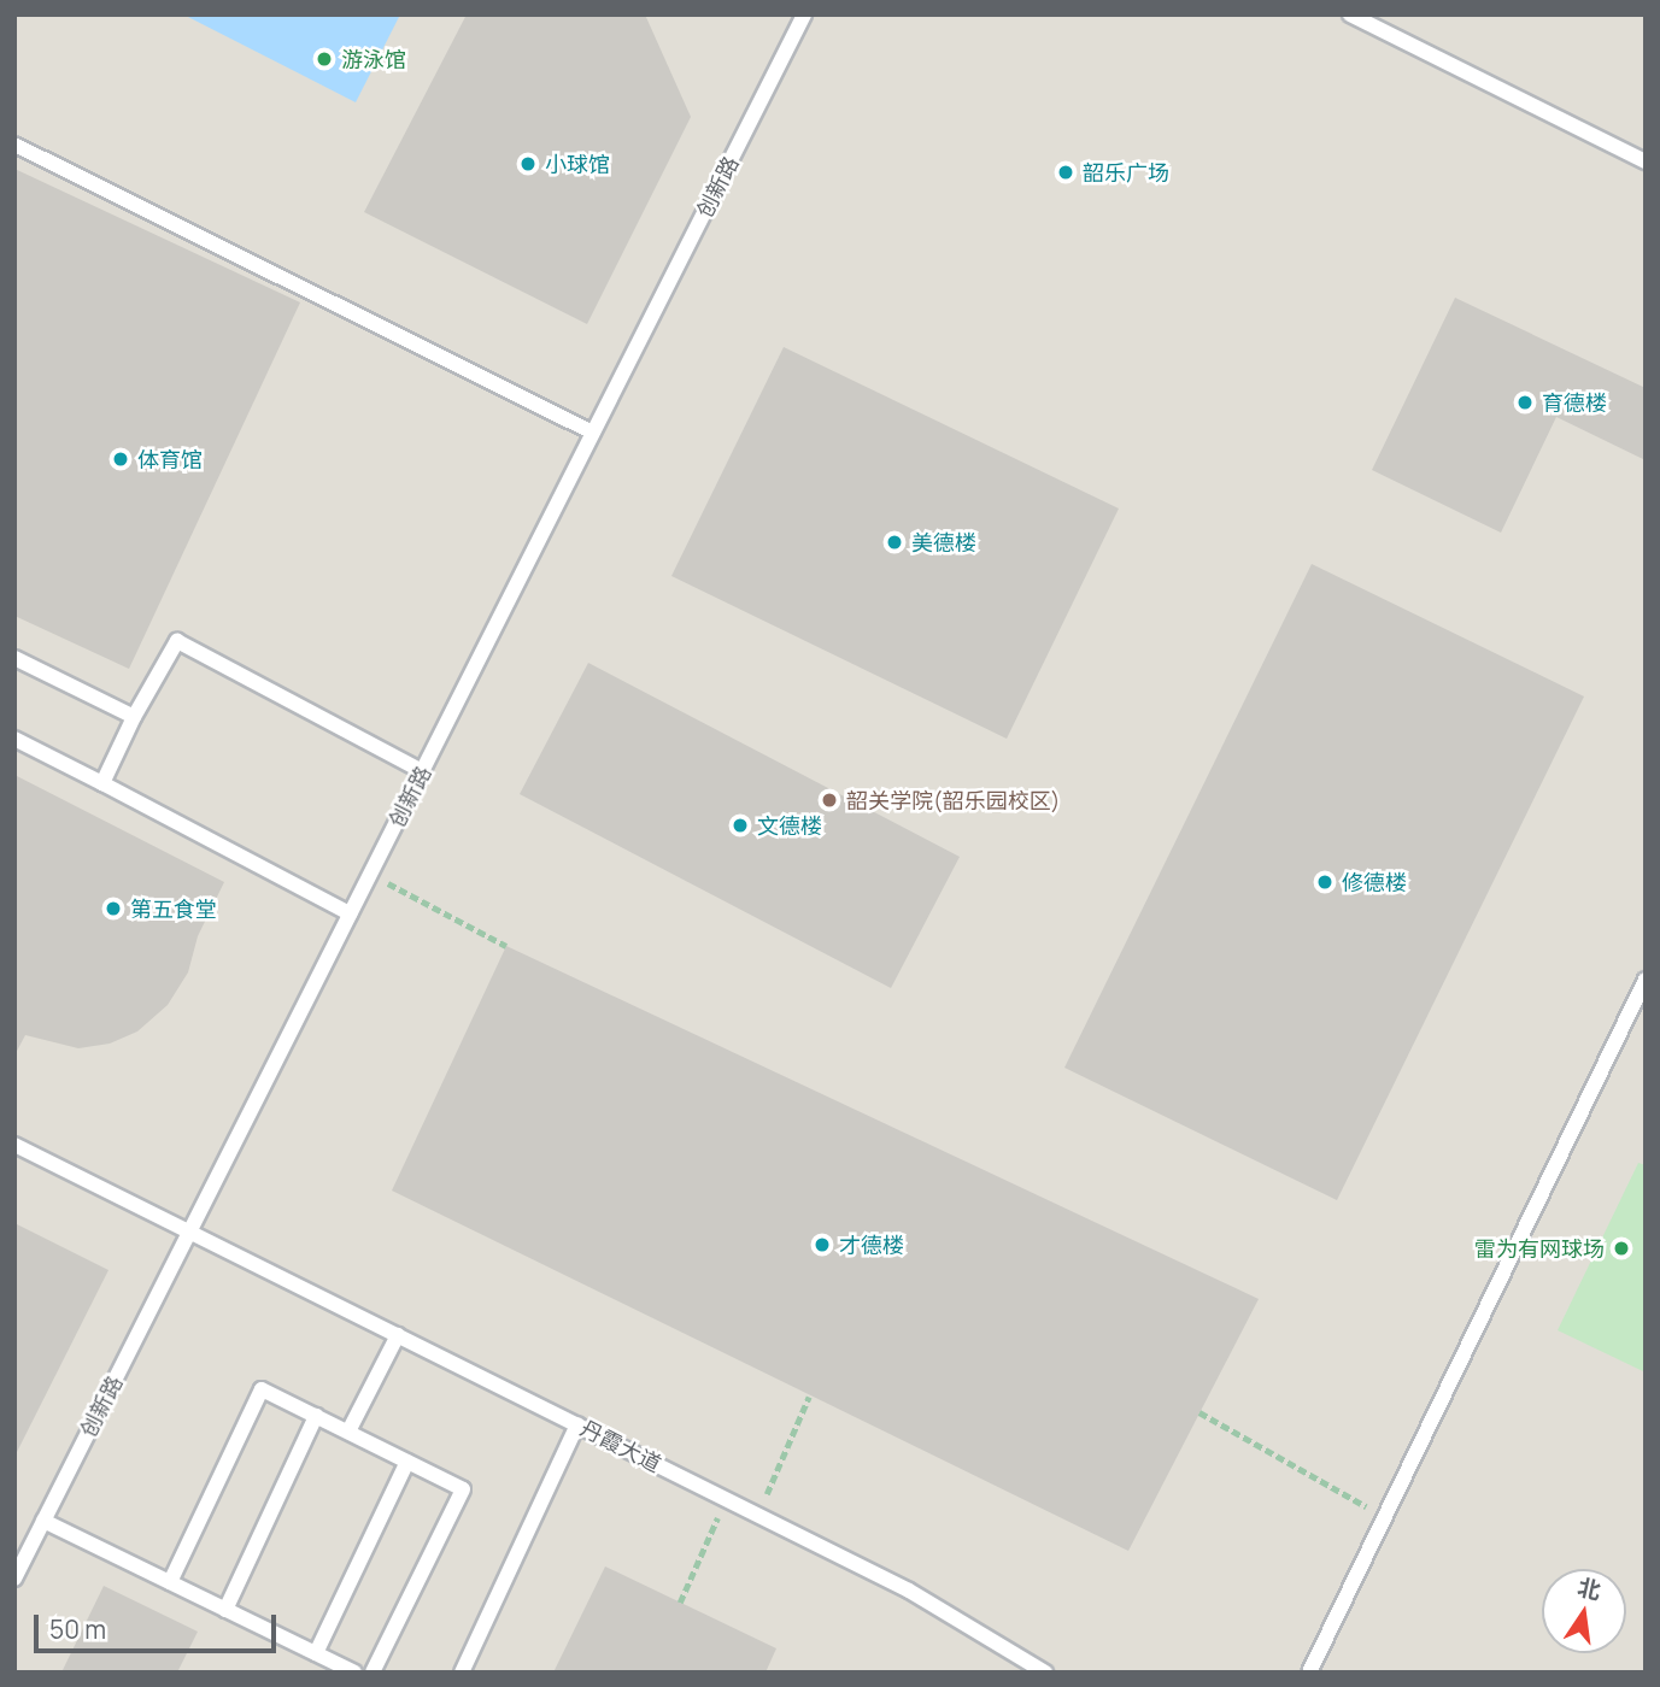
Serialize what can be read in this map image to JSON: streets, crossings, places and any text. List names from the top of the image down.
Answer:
{
  "streets": {
    "lane": ["创新路", "丹霞大道"]
  },
  "crossings": [
    ["创新路", "丹霞大道"]
  ],
  "places": [
    "游泳馆",
    "小球馆",
    "韶乐广场",
    "育德楼",
    "体育馆",
    "美德楼",
    "韶关学院(韶乐园校区)",
    "文德楼",
    "修德楼",
    "第五食堂",
    "才德楼",
    "雷为有网球场"
  ],
  "scale_bar": "50 m",
  "north": "top"
}
